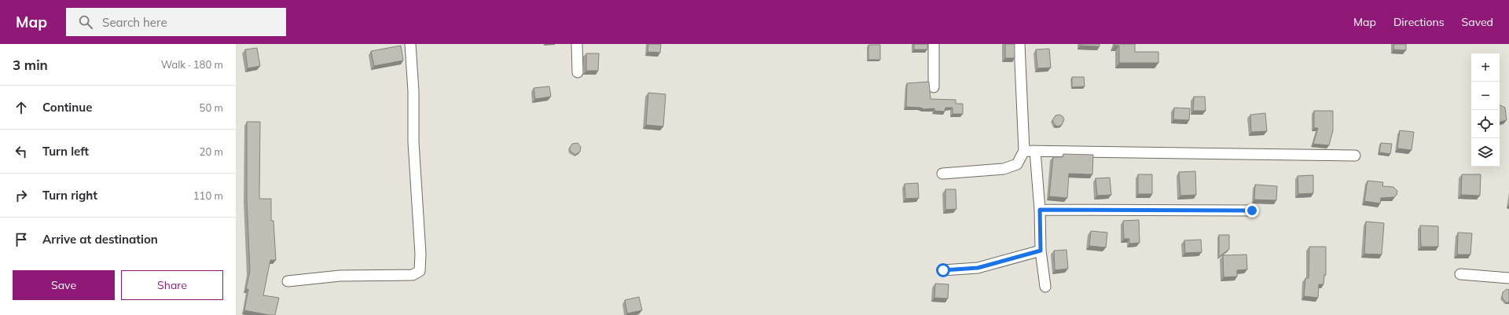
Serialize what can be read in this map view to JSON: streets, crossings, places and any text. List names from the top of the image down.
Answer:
{
  "page": {
    "header": "Map",
    "search": "Search here",
    "nav": ["Map", "Directions", "Saved"],
    "heading": ["3 min", "Walk · 180 m"],
    "map_buttons": ["+", "−"],
    "list": [
      ["Continue", "50 m"],
      ["Turn left", "20 m"],
      ["Turn right", "110 m"],
      "Arrive at destination"
    ],
    "buttons": ["Save", "Share"]
  }
}
